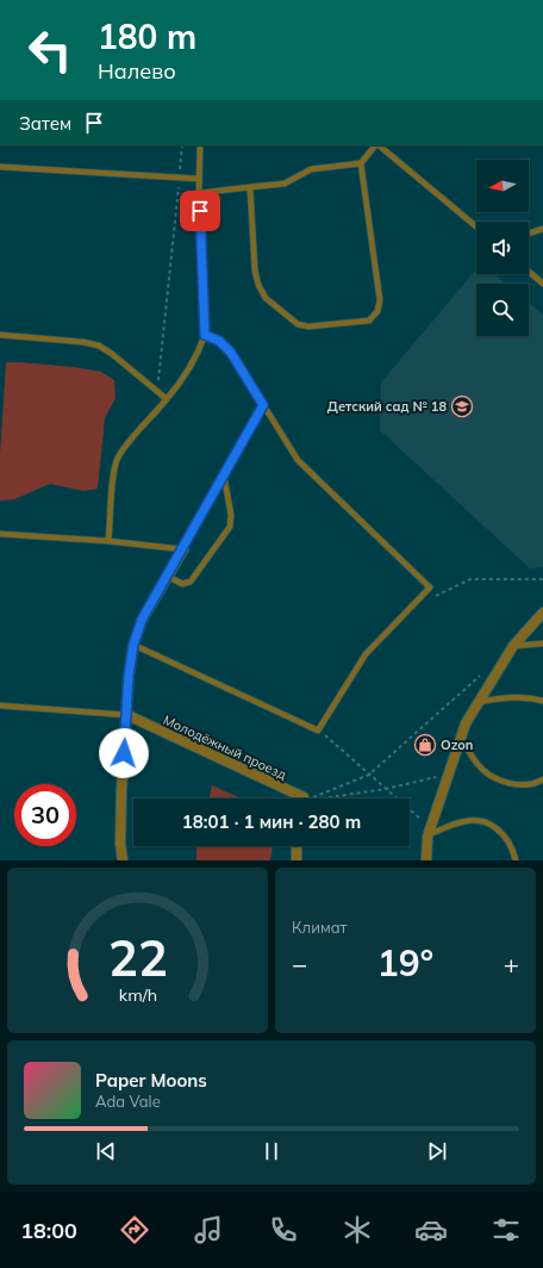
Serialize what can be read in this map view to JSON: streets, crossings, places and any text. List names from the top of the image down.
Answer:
{
  "streets": {
    "street": ["Молодёжный проезд"]
  },
  "places": {
    "school or university": ["Детский сад № 18"],
    "shop": ["Ozon"]
  },
  "north": "left",
  "page": {
    "turn": ["180 m", "Налево"],
    "then": "Затем",
    "limit": "30",
    "trip": "18:01 · 1 мин · 280 m",
    "tile": "Климат",
    "heat": ["−", "19°", "+"],
    "song": ["Paper Moons", "Ada Vale"],
    "tabs": "18:00",
    "gauge": ["22", "km/h"]
  }
}
